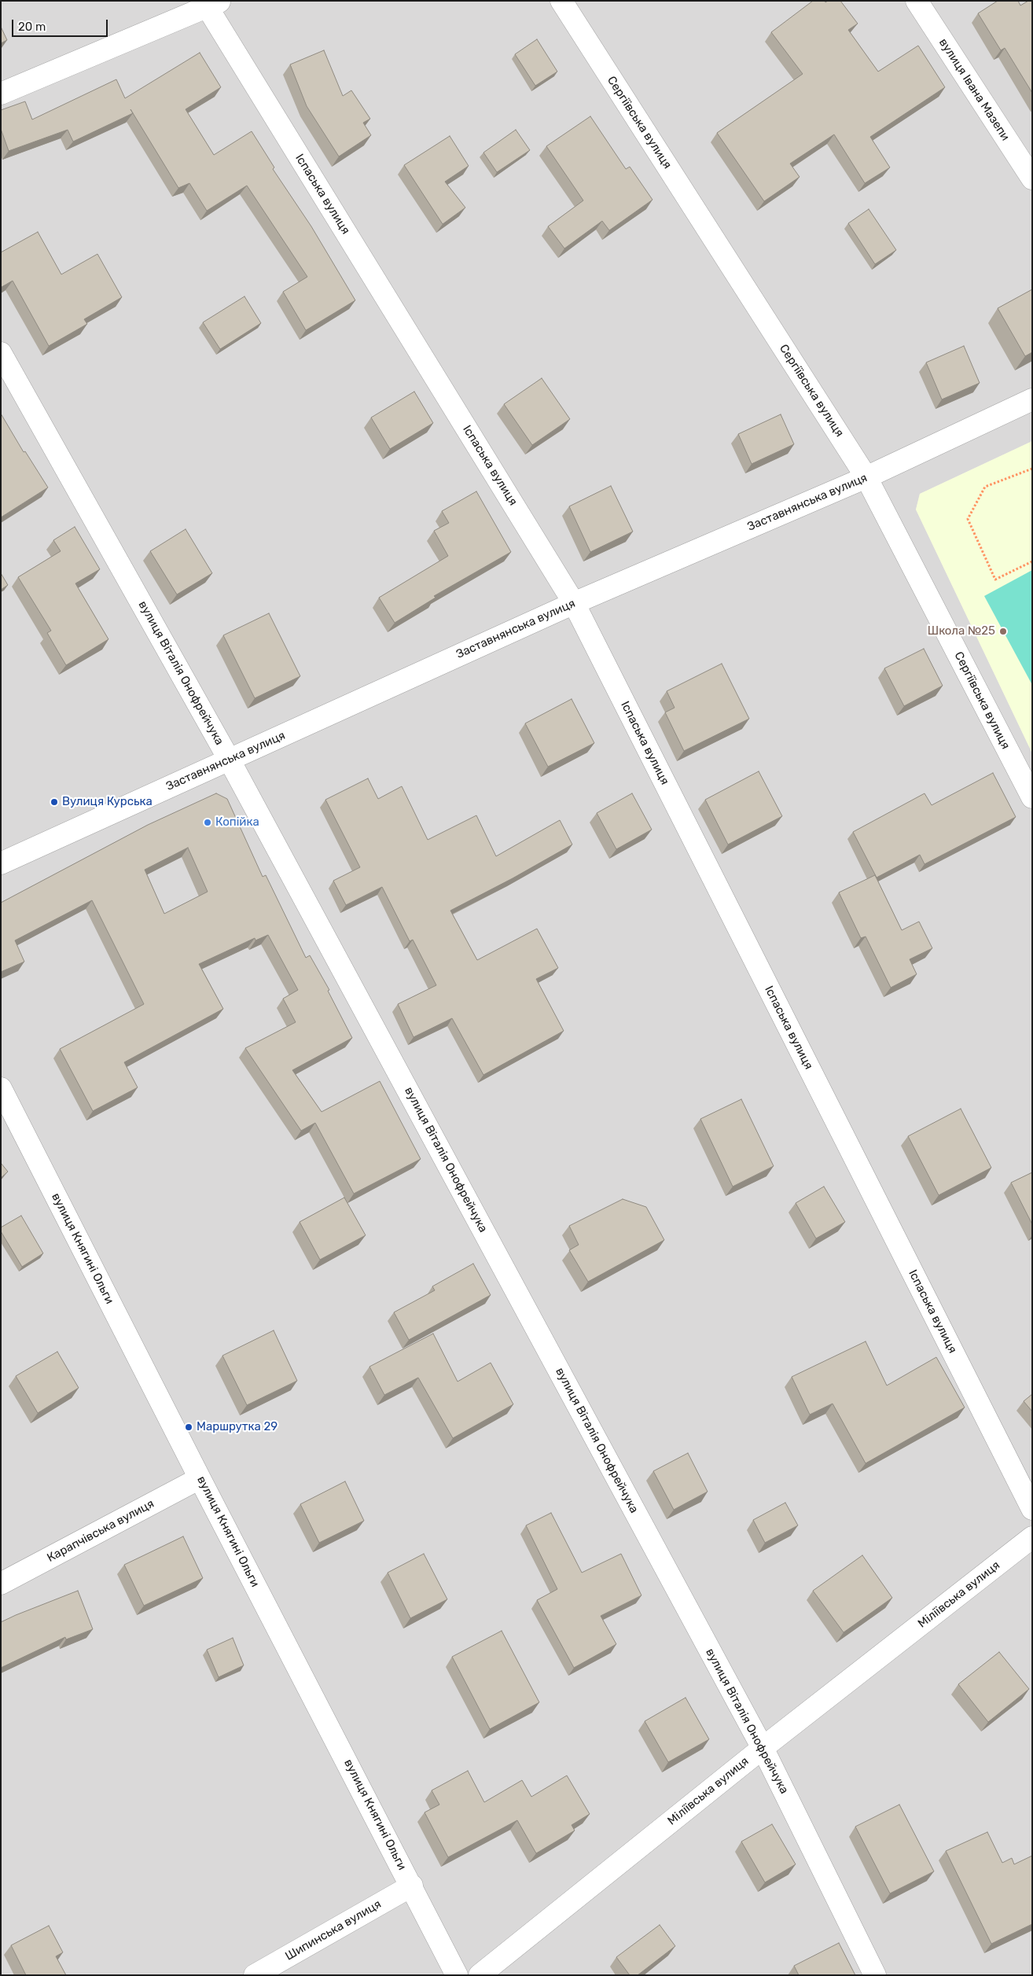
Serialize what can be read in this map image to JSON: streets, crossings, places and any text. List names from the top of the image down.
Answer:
{
  "streets": {
    "street": [
      "вулиця Івана Мазепи",
      "Сергіївська вулиця",
      "Іспаська вулиця",
      "Заставнянська вулиця",
      "вулиця Віталія Онофрейчука",
      "вулиця Княгині Ольги",
      "Карапчівська вулиця",
      "Міліївська вулиця",
      "Шипинська вулиця"
    ]
  },
  "crossings": [
    ["Сергіївська вулиця", "Заставнянська вулиця"],
    ["Іспаська вулиця", "Заставнянська вулиця"],
    ["Заставнянська вулиця", "вулиця Віталія Онофрейчука"],
    ["вулиця Віталія Онофрейчука", "Міліївська вулиця"],
    ["вулиця Княгині Ольги", "Карапчівська вулиця"],
    ["вулиця Княгині Ольги", "Шипинська вулиця"]
  ],
  "places": [
    "Школа №25",
    "Вулиця Курська",
    "Копійка",
    "Маршрутка 29"
  ],
  "scale_bar": "20 m"
}
